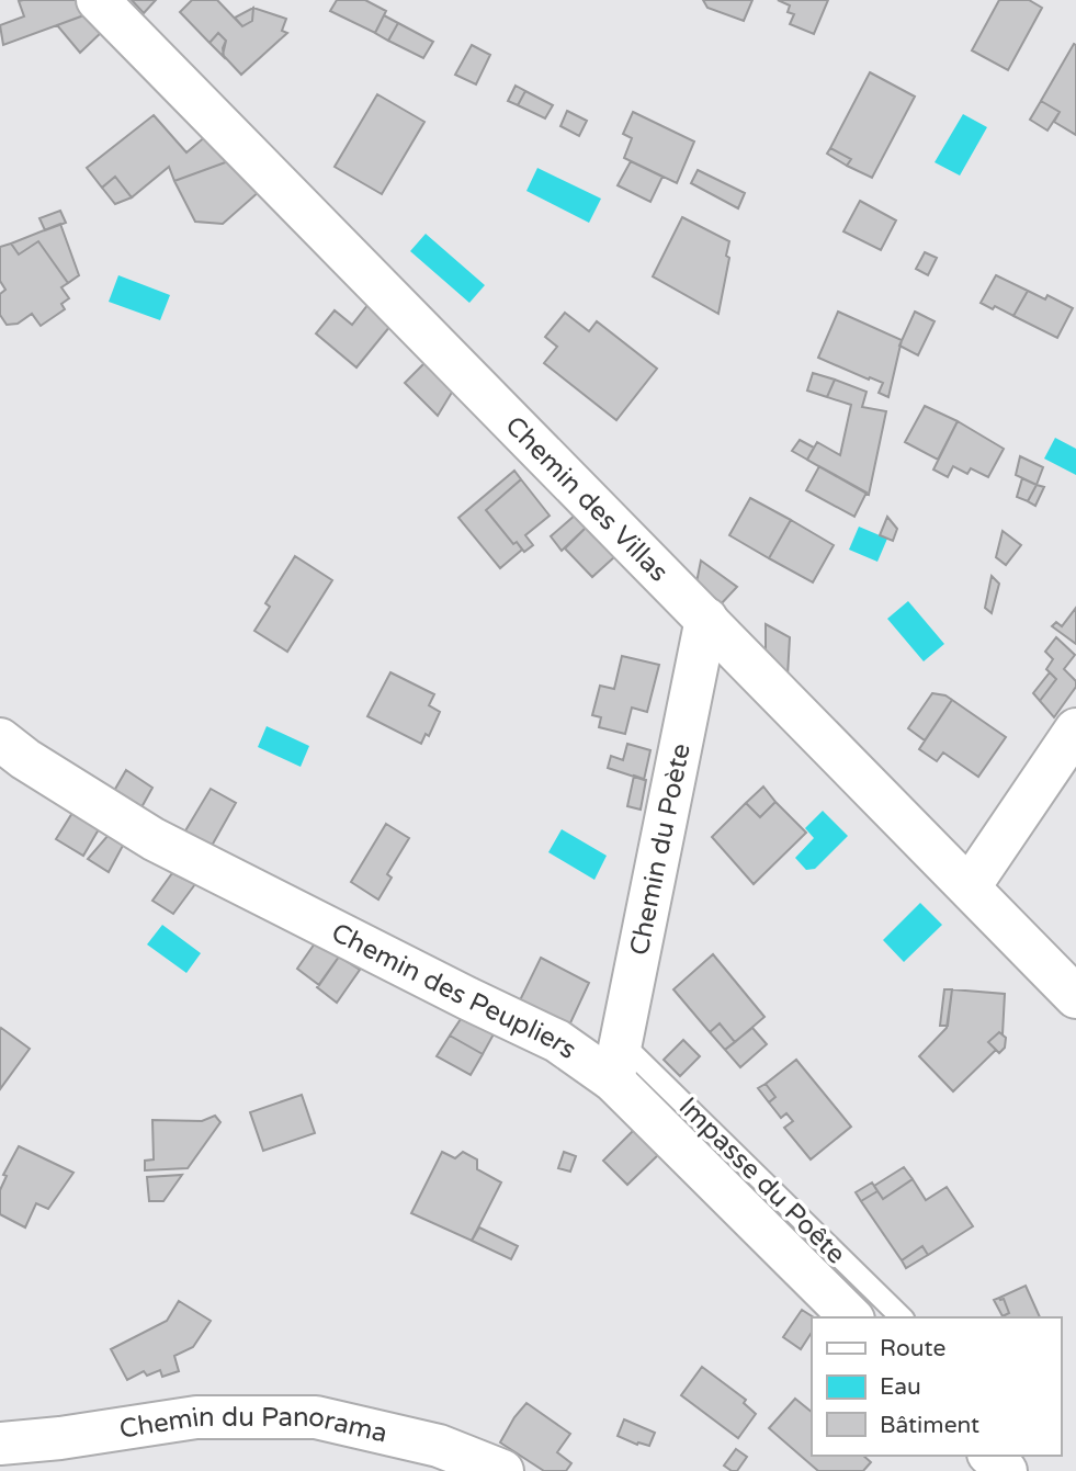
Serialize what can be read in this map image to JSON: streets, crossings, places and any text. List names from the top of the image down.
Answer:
{
  "streets": {
    "street": [
      "Chemin des Villas",
      "Chemin du Poète",
      "Chemin des Peupliers",
      "Chemin du Panorama"
    ],
    "lane": ["Impasse du Poête"]
  },
  "crossings": [
    ["Chemin des Villas", "Chemin du Poète"],
    ["Chemin du Poète", "Chemin des Peupliers"],
    ["Chemin du Poète", "Impasse du Poête"],
    ["Chemin des Peupliers", "Impasse du Poête"]
  ],
  "legend": ["Route", "Eau", "Bâtiment"]
}
